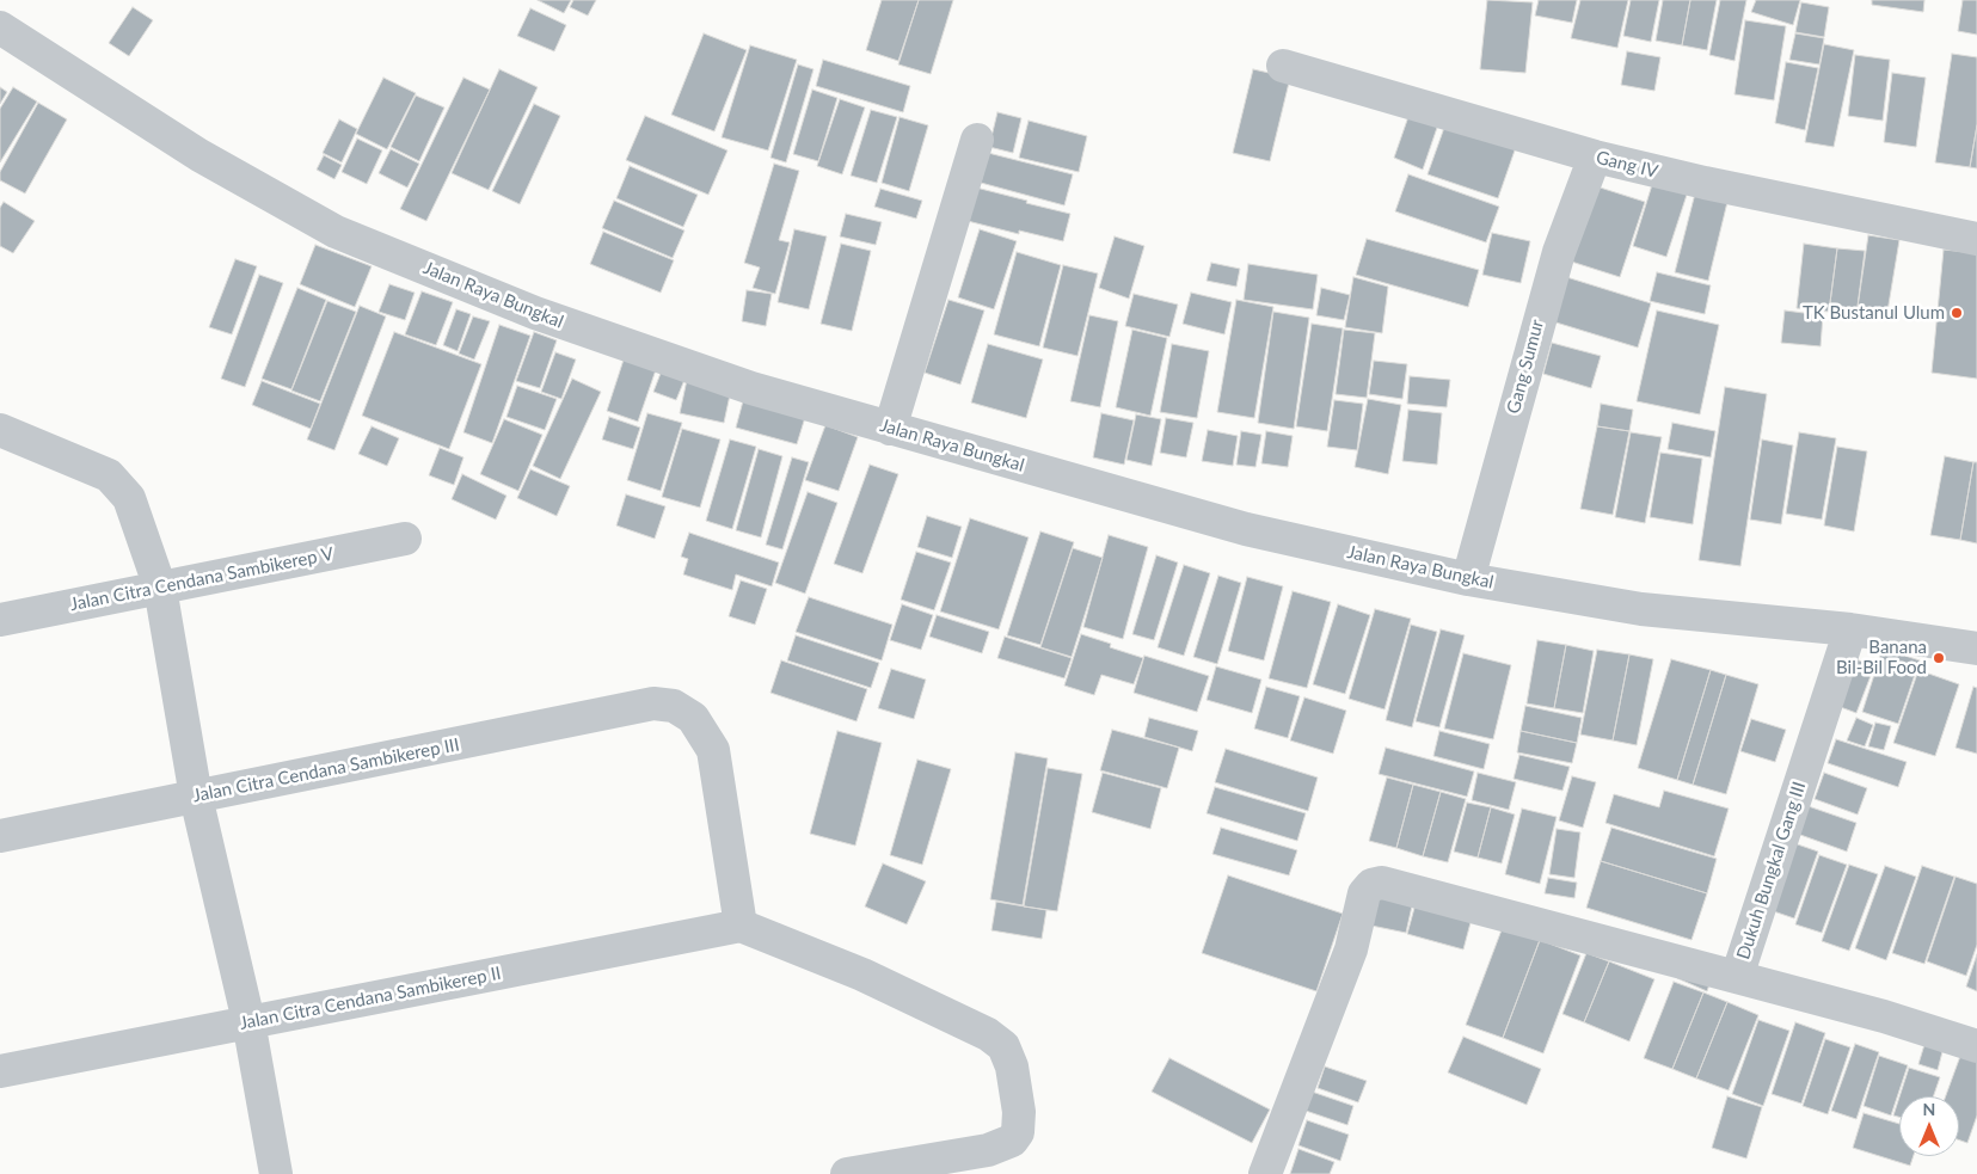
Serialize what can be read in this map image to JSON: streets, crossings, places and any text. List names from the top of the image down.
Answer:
{
  "streets": {
    "street": [
      "Gang IV",
      "Jalan Raya Bungkal",
      "Gang Sumur",
      "Jalan Citra Cendana Sambikerep V",
      "Jalan Citra Cendana Sambikerep III",
      "Dukuh Bungkal Gang III",
      "Jalan Citra Cendana Sambikerep II"
    ]
  },
  "crossings": [
    ["Gang IV", "Gang Sumur"],
    ["Jalan Raya Bungkal", "Gang Sumur"],
    ["Jalan Raya Bungkal", "Dukuh Bungkal Gang III"],
    ["Jalan Citra Cendana Sambikerep III", "Jalan Citra Cendana Sambikerep II"]
  ],
  "places": ["TK Bustanul Ulum", "Banana Bil-Bil Food"],
  "north": "top"
}
